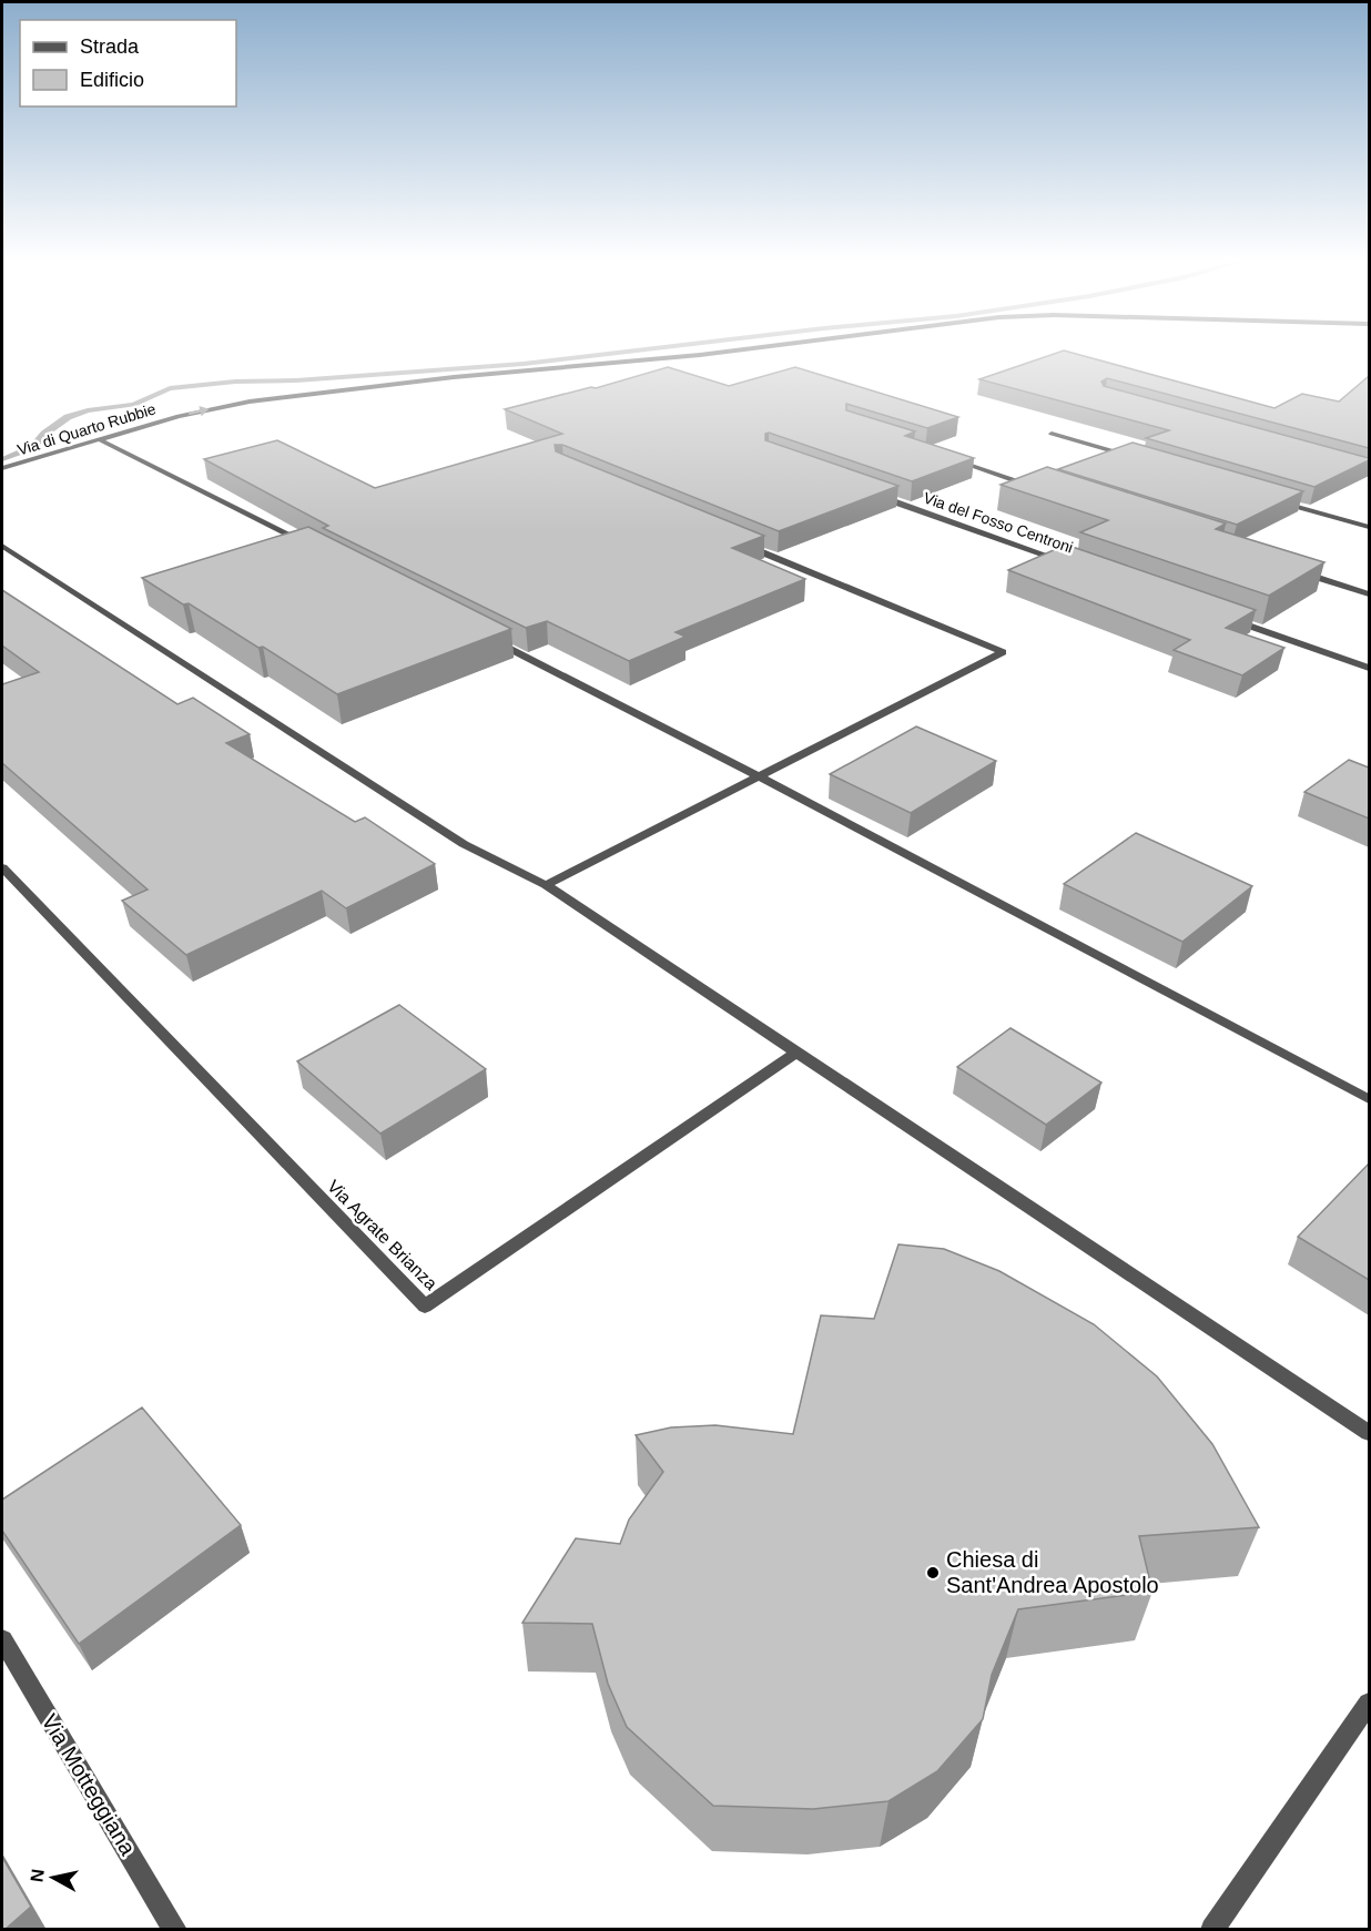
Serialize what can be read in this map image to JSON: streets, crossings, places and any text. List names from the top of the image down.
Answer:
{
  "streets": {
    "street": [
      "Via di Quarto Rubbie",
      "Via del Fosso Centroni",
      "Via Agrate Brianza",
      "Via Motteggiana"
    ]
  },
  "one_way": ["Via di Quarto Rubbie"],
  "places": ["Chiesa di Sant'Andrea Apostolo"],
  "legend": ["Strada", "Edificio"],
  "north": "left"
}
